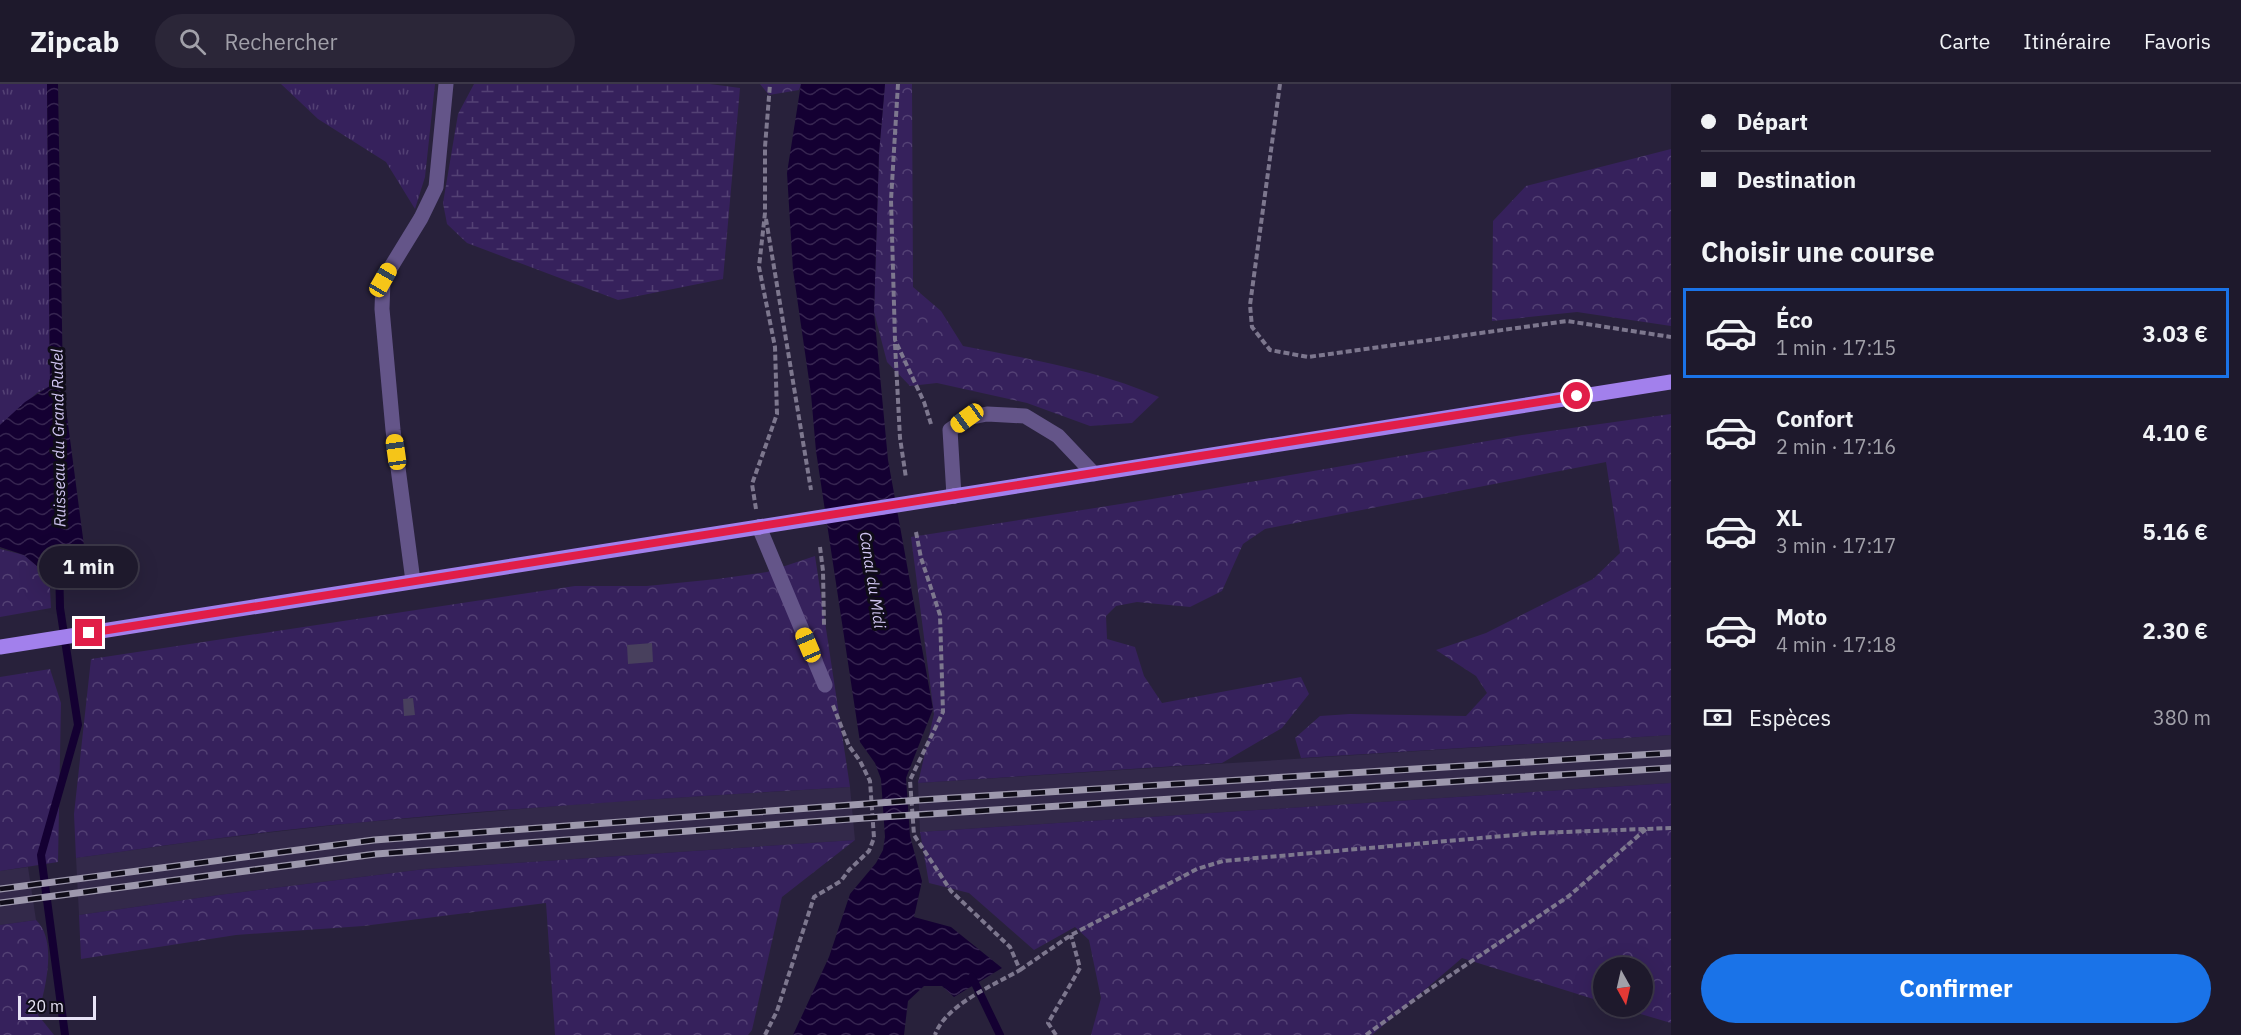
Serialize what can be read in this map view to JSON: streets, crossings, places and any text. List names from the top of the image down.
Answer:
{
  "water": ["Ruisseau du Grand Rudel", "Canal du Midi"],
  "scale_bar": "20 m",
  "north": "bottom",
  "page": {
    "header": "Zipcab",
    "search": "Rechercher",
    "nav": ["Carte", "Itinéraire", "Favoris"],
    "banner": ["Départ", "Destination"],
    "heading": "Choisir une course",
    "list": [
      {
        "name": "Éco",
        "note": "1 min · 17:15",
        "value": "3.03 €"
      },
      {
        "name": "Confort",
        "note": "2 min · 17:16",
        "value": "4.10 €"
      },
      {
        "name": "XL",
        "note": "3 min · 17:17",
        "value": "5.16 €"
      },
      {
        "name": "Moto",
        "note": "4 min · 17:18",
        "value": "2.30 €"
      }
    ],
    "bubble": "1 min",
    "pay": ["Espèces", "380 m"],
    "buttons": "Confirmer",
    "scale": "20 m"
  }
}
